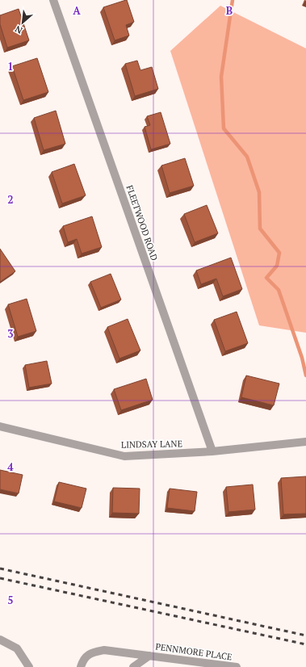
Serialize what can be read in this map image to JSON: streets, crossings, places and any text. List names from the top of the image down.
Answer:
{
  "streets": {
    "street": ["FLEETWOOD ROAD", "LINDSAY LANE", "PENNMORE PLACE"]
  },
  "crossings": [
    ["FLEETWOOD ROAD", "LINDSAY LANE"]
  ],
  "north": "bottom left",
  "grid": {
    "columns": ["A", "B"],
    "rows": [
      "1",
      "2",
      "3",
      "4",
      "5"
    ]
  }
}
